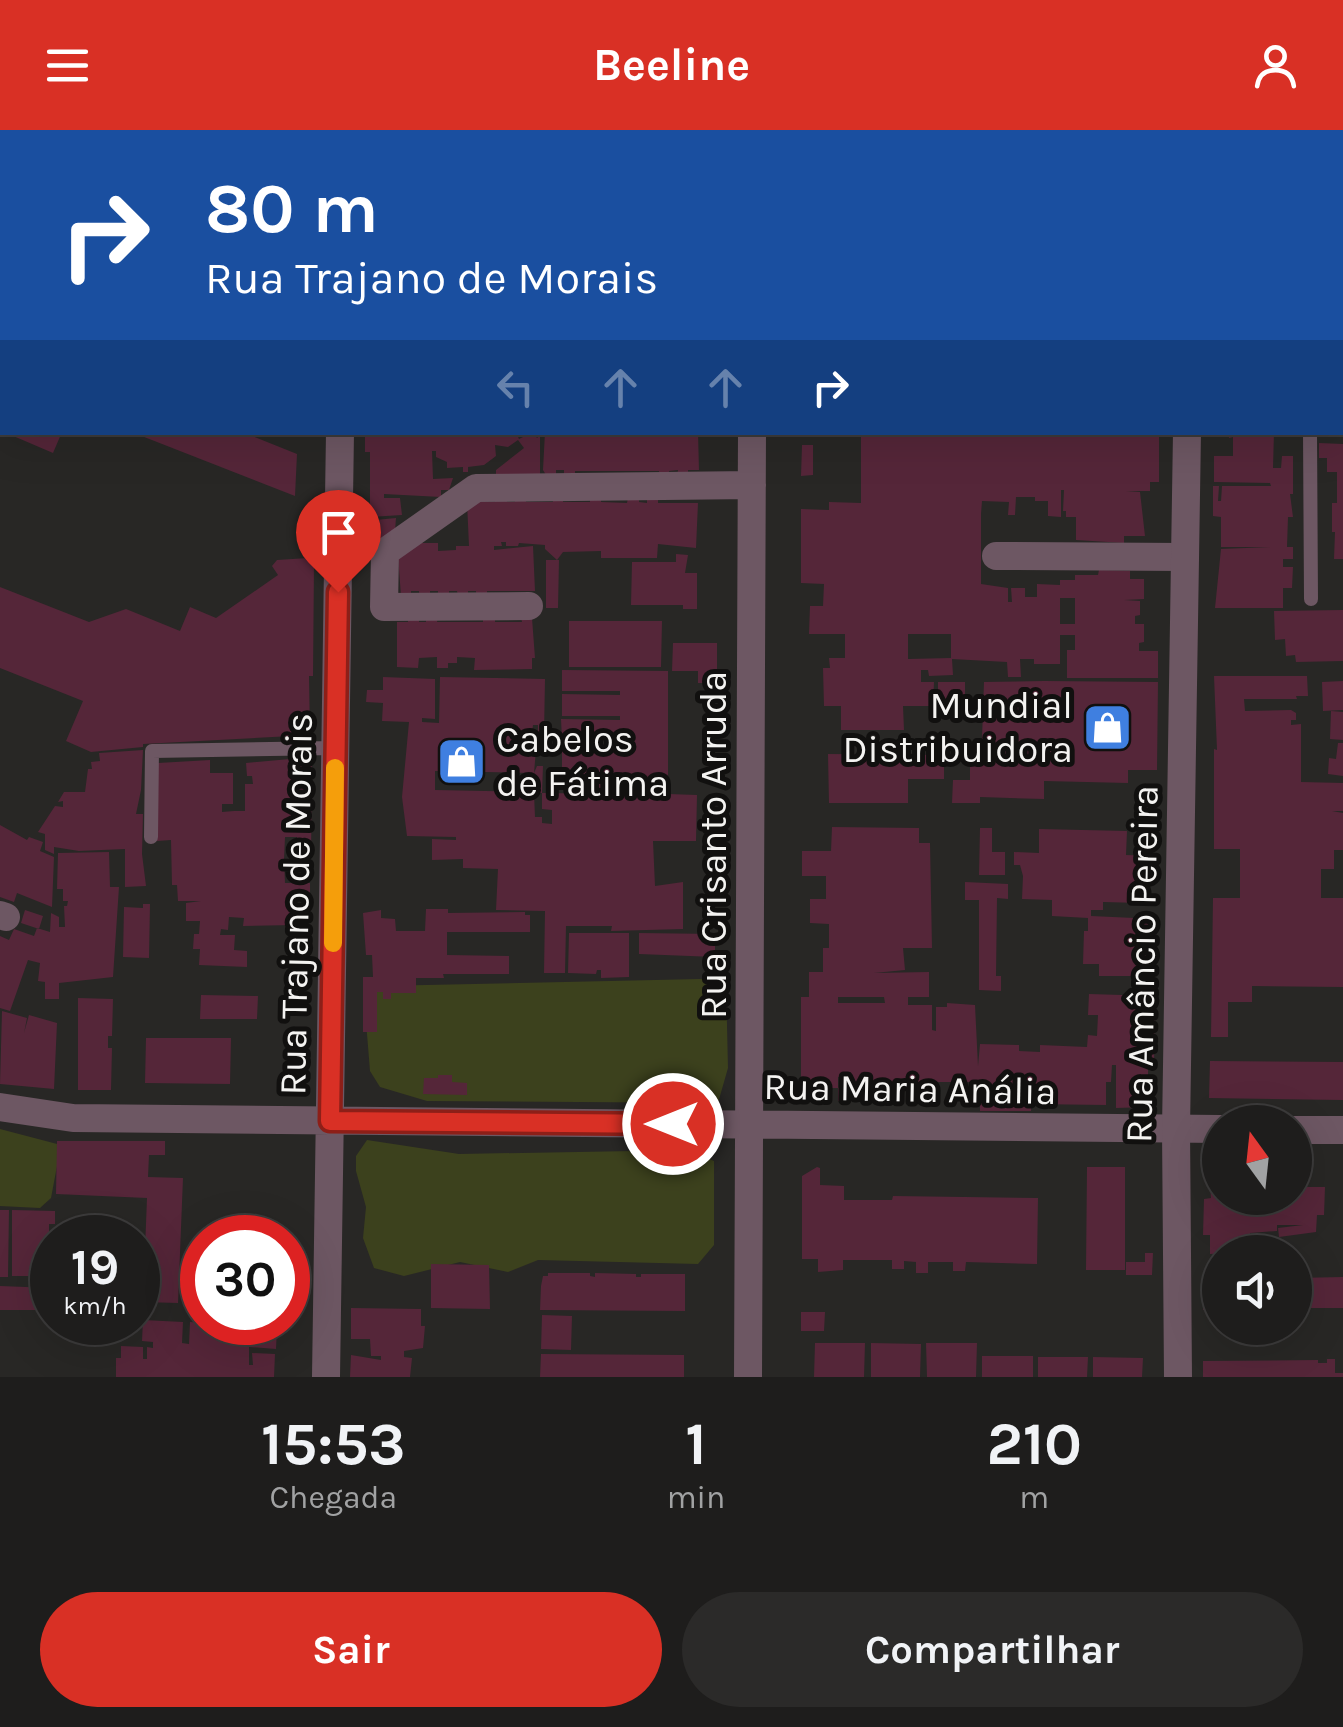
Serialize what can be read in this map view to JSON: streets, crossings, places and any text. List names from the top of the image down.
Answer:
{
  "streets": {
    "street": [
      "Rua Crisanto Arruda",
      "Rua Trajano de Morais",
      "Rua Amâncio Pereira",
      "Rua Maria Anália"
    ]
  },
  "crossings": [
    ["Rua Crisanto Arruda", "Rua Maria Anália"],
    ["Rua Trajano de Morais", "Rua Maria Anália"],
    ["Rua Amâncio Pereira", "Rua Maria Anália"]
  ],
  "places": {
    "shop": ["Mundial Distribuidora", "Cabelos de Fátima"]
  },
  "north": "top",
  "page": {
    "header": "Beeline",
    "turn": ["80 m", "Rua Trajano de Morais"],
    "speed": "19 km/h",
    "limit": "30",
    "eta": [
      "15:53",
      "Chegada",
      "1",
      "min",
      "210",
      "m"
    ],
    "buttons": ["Sair", "Compartilhar"]
  }
}
